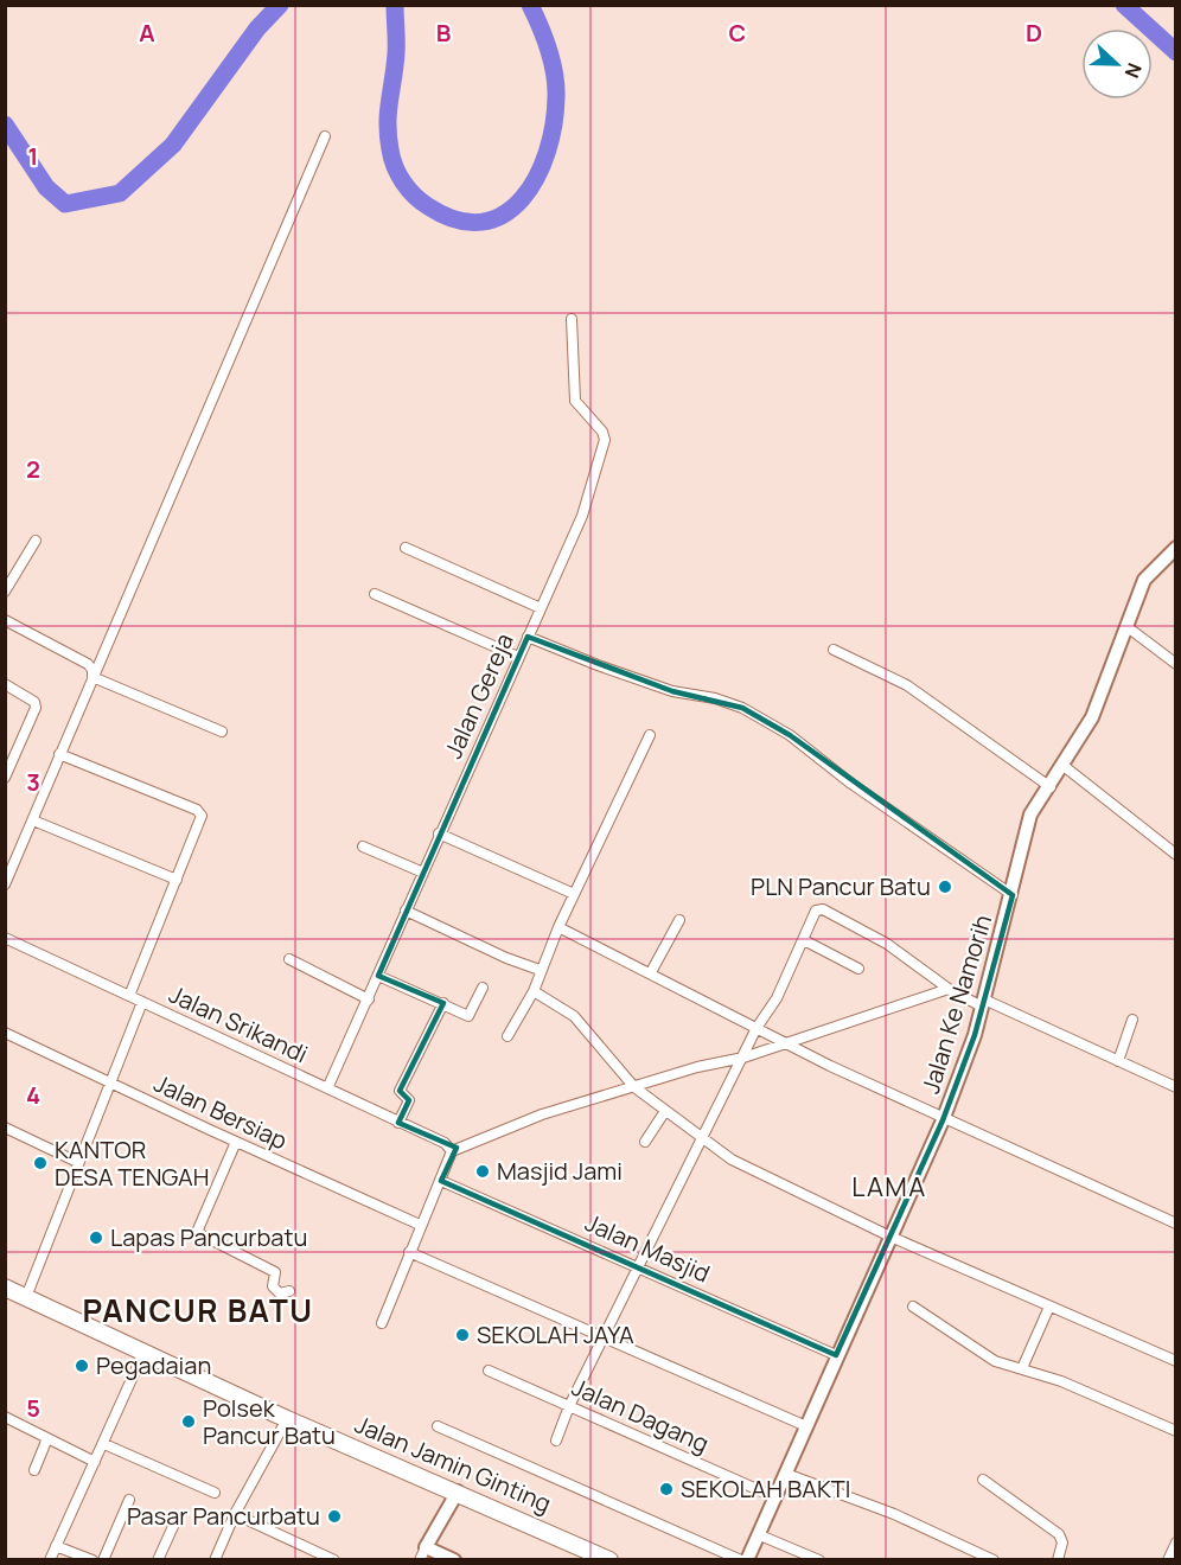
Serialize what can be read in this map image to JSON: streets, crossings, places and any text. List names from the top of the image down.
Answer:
{
  "streets": {
    "highway": ["Jalan Jamin Ginting"],
    "street": [
      "Jalan Gereja",
      "Jalan Ke Namorih",
      "Jalan Srikandi",
      "Jalan Bersiap",
      "Jalan Masjid",
      "Jalan Dagang"
    ]
  },
  "crossings": [
    ["Jalan Gereja", "Jalan Srikandi"],
    ["Jalan Ke Namorih", "Jalan Masjid"],
    ["Jalan Ke Namorih", "Jalan Dagang"]
  ],
  "districts": ["LAMA", "PANCUR BATU"],
  "places": [
    "PLN Pancur Batu",
    "KANTOR DESA TENGAH",
    "Masjid Jami",
    "Lapas Pancurbatu",
    "SEKOLAH JAYA",
    "Pegadaian",
    "Polsek Pancur Batu",
    "SEKOLAH BAKTI",
    "Pasar Pancurbatu"
  ],
  "north": "right",
  "grid": {
    "columns": [
      "A",
      "B",
      "C",
      "D"
    ],
    "rows": [
      "1",
      "2",
      "3",
      "4",
      "5"
    ]
  }
}
